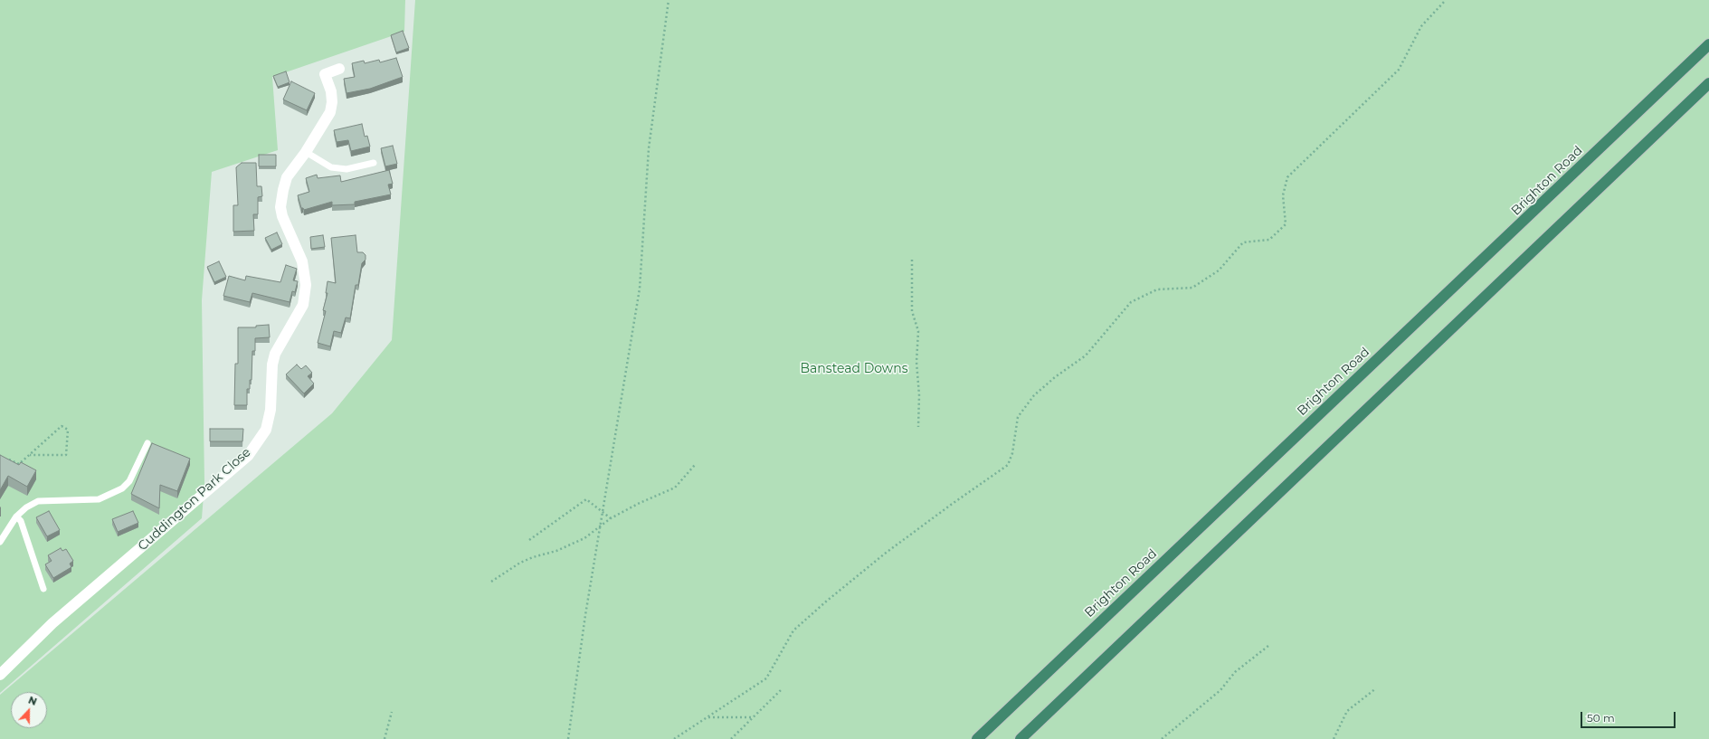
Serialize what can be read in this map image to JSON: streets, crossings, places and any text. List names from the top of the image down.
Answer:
{
  "streets": {
    "highway": ["Brighton Road"],
    "street": ["Cuddington Park Close"]
  },
  "parks": ["Banstead Downs"],
  "scale_bar": "50 m",
  "north": "top"
}
